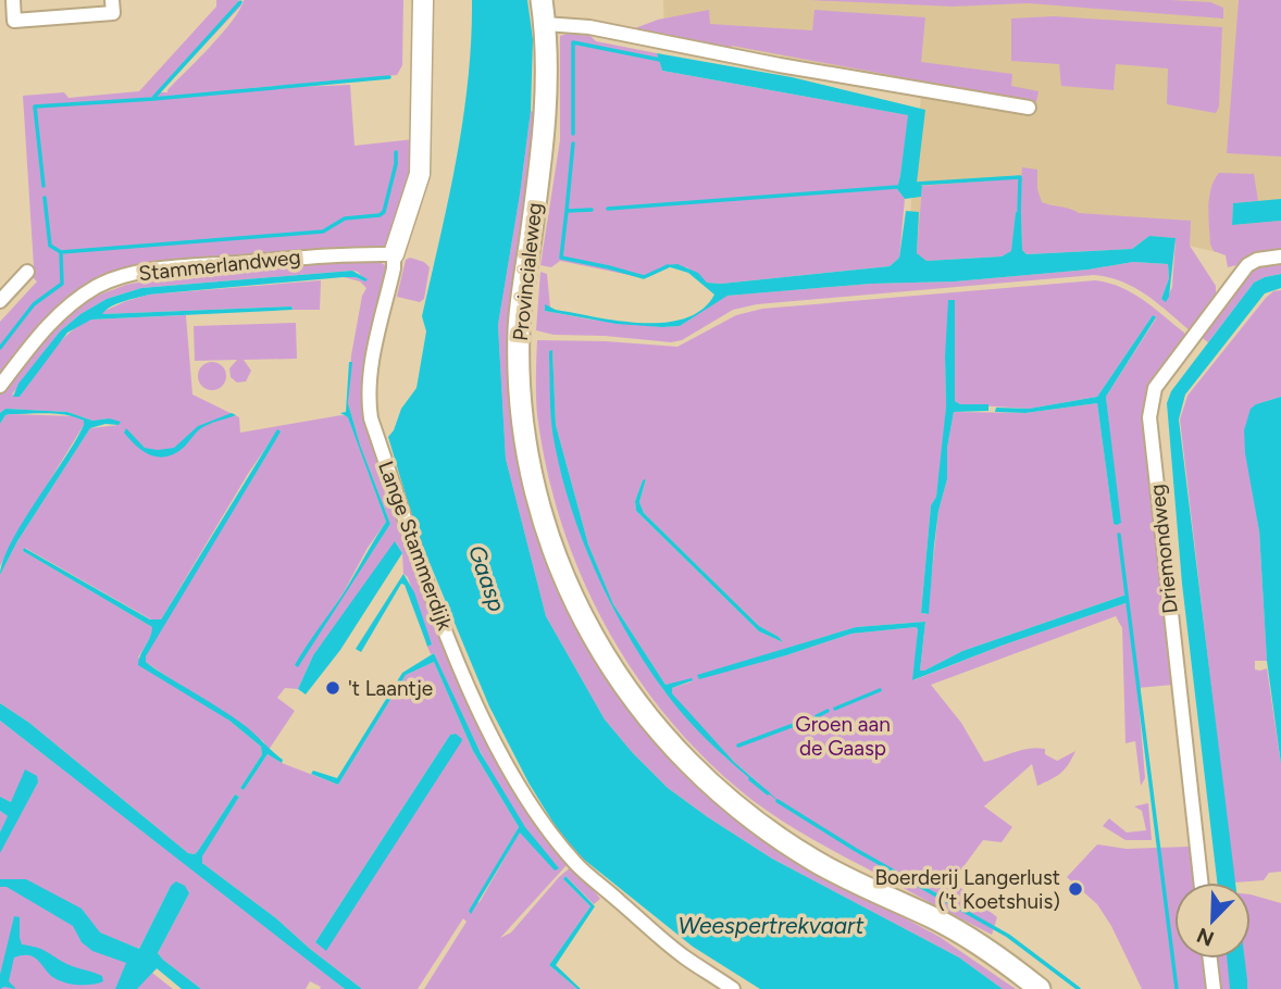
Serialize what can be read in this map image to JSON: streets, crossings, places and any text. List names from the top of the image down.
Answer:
{
  "streets": {
    "main road": ["Provincialeweg"],
    "street": ["Stammerlandweg", "Lange Stammerdijk", "Driemondweg"]
  },
  "crossings": [
    ["Stammerlandweg", "Lange Stammerdijk"]
  ],
  "water": ["Gaasp", "Weespertrekvaart"],
  "parks": ["Groen aan de Gaasp"],
  "places": ["'t Laantje", "Boerderij Langerlust ('t Koetshuis)"],
  "north": "bottom left"
}
